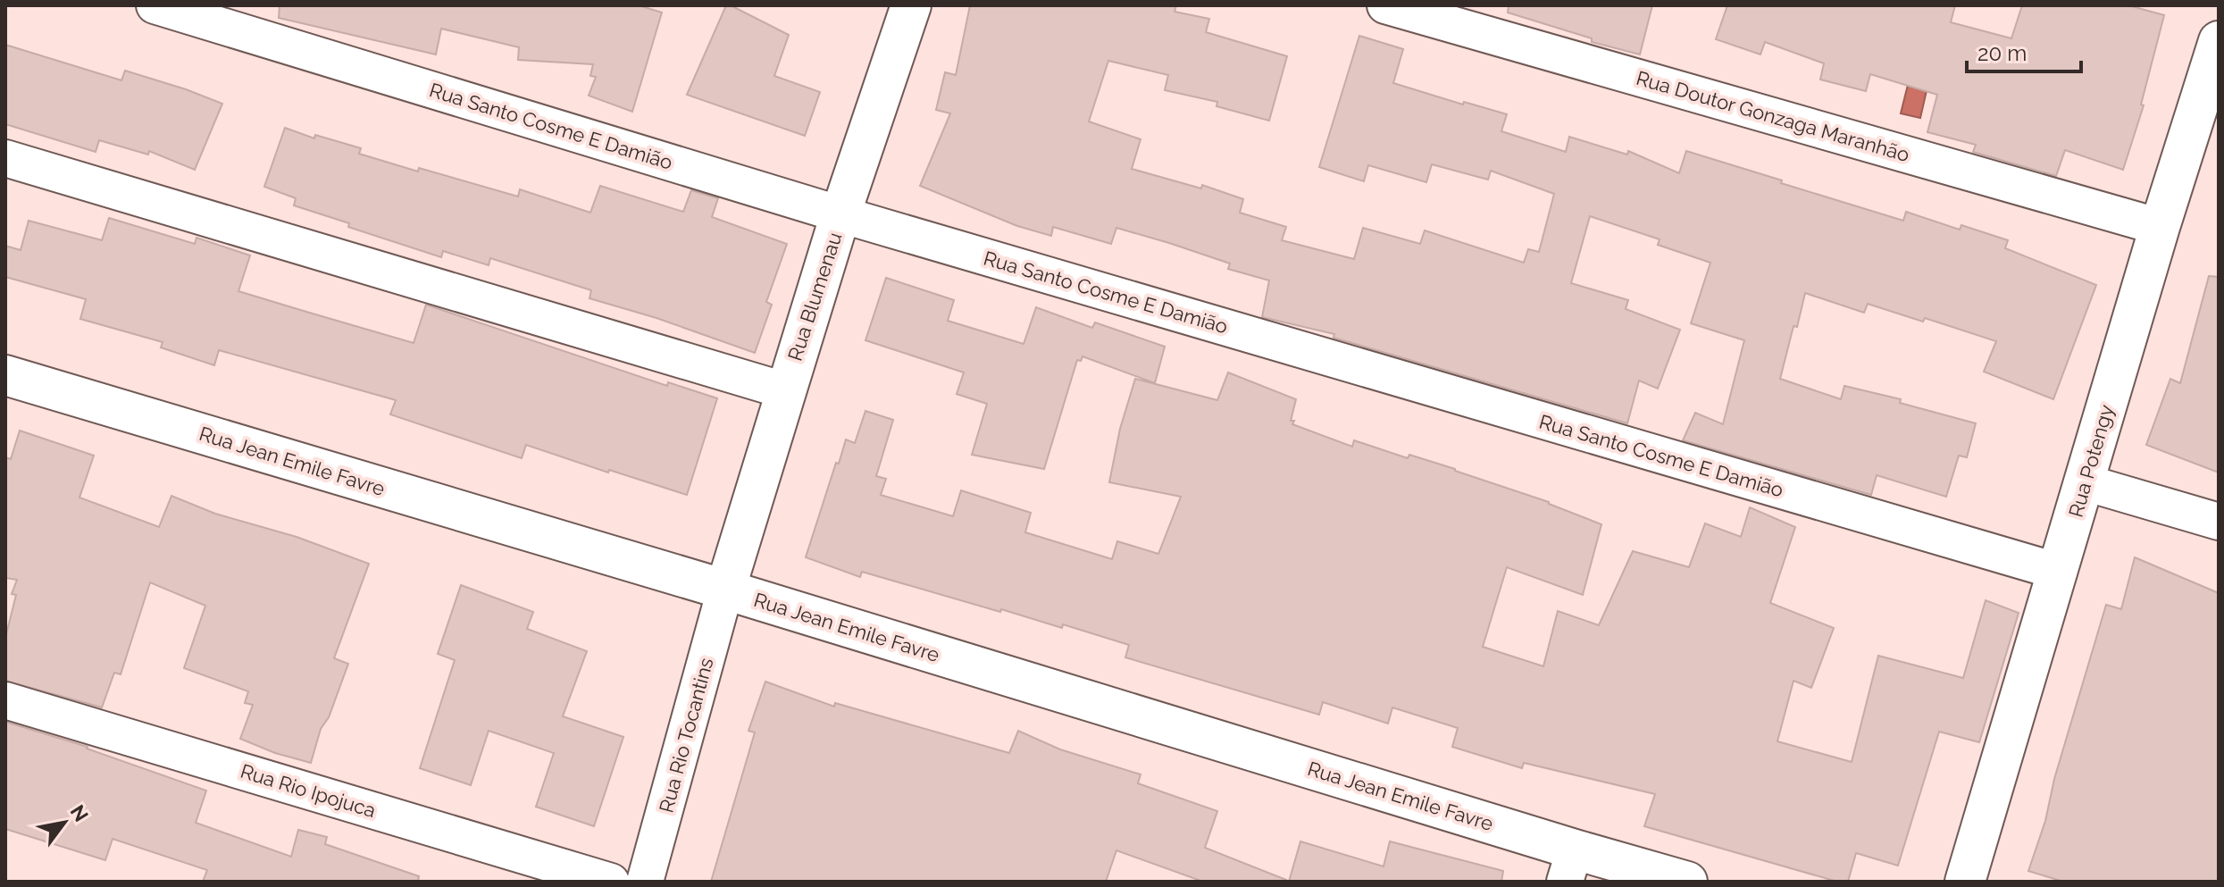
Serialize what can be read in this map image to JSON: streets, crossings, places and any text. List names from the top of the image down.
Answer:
{
  "streets": {
    "main road": ["Rua Blumenau", "Rua Jean Emile Favre", "Rua Potengy"],
    "street": [
      "Rua Doutor Gonzaga Maranhão",
      "Rua Santo Cosme E Damião",
      "Rua Rio Tocantins",
      "Rua Rio Ipojuca"
    ]
  },
  "crossings": [
    ["Rua Doutor Gonzaga Maranhão", "Rua Potengy"],
    ["Rua Santo Cosme E Damião", "Rua Blumenau"],
    ["Rua Santo Cosme E Damião", "Rua Potengy"],
    ["Rua Blumenau", "Rua Jean Emile Favre"],
    ["Rua Blumenau", "Rua Rio Tocantins"],
    ["Rua Jean Emile Favre", "Rua Rio Tocantins"]
  ],
  "scale_bar": "20 m",
  "north": "top right"
}
